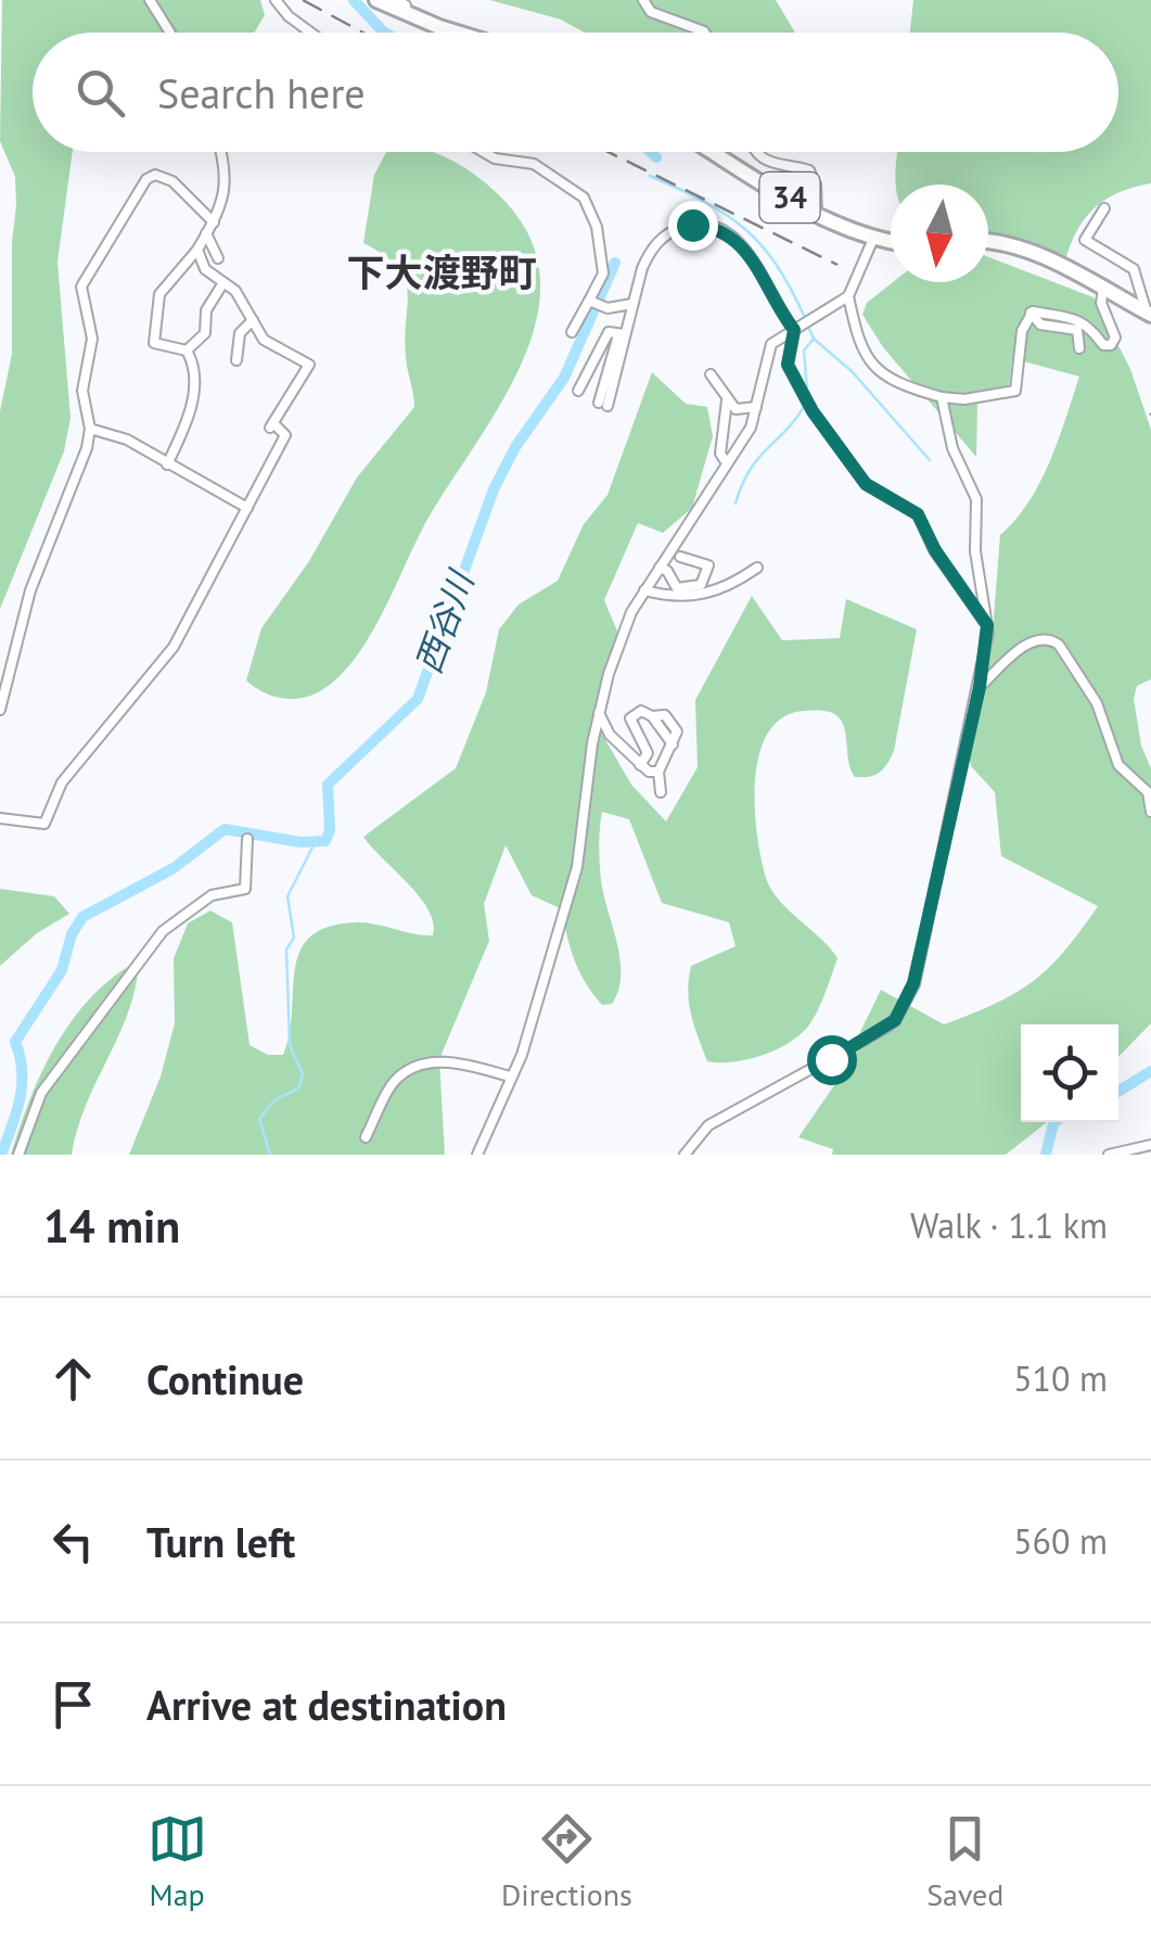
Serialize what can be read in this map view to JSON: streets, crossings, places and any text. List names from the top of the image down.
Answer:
{
  "streets": {
    "highway": ["34"]
  },
  "districts": ["下大渡野町"],
  "water": ["西谷川"],
  "north": "bottom",
  "page": {
    "search": "Search here",
    "heading": ["14 min", "Walk · 1.1 km"],
    "list": [
      ["Continue", "510 m"],
      ["Turn left", "560 m"],
      "Arrive at destination"
    ],
    "nav": ["Map", "Directions", "Saved"]
  }
}
